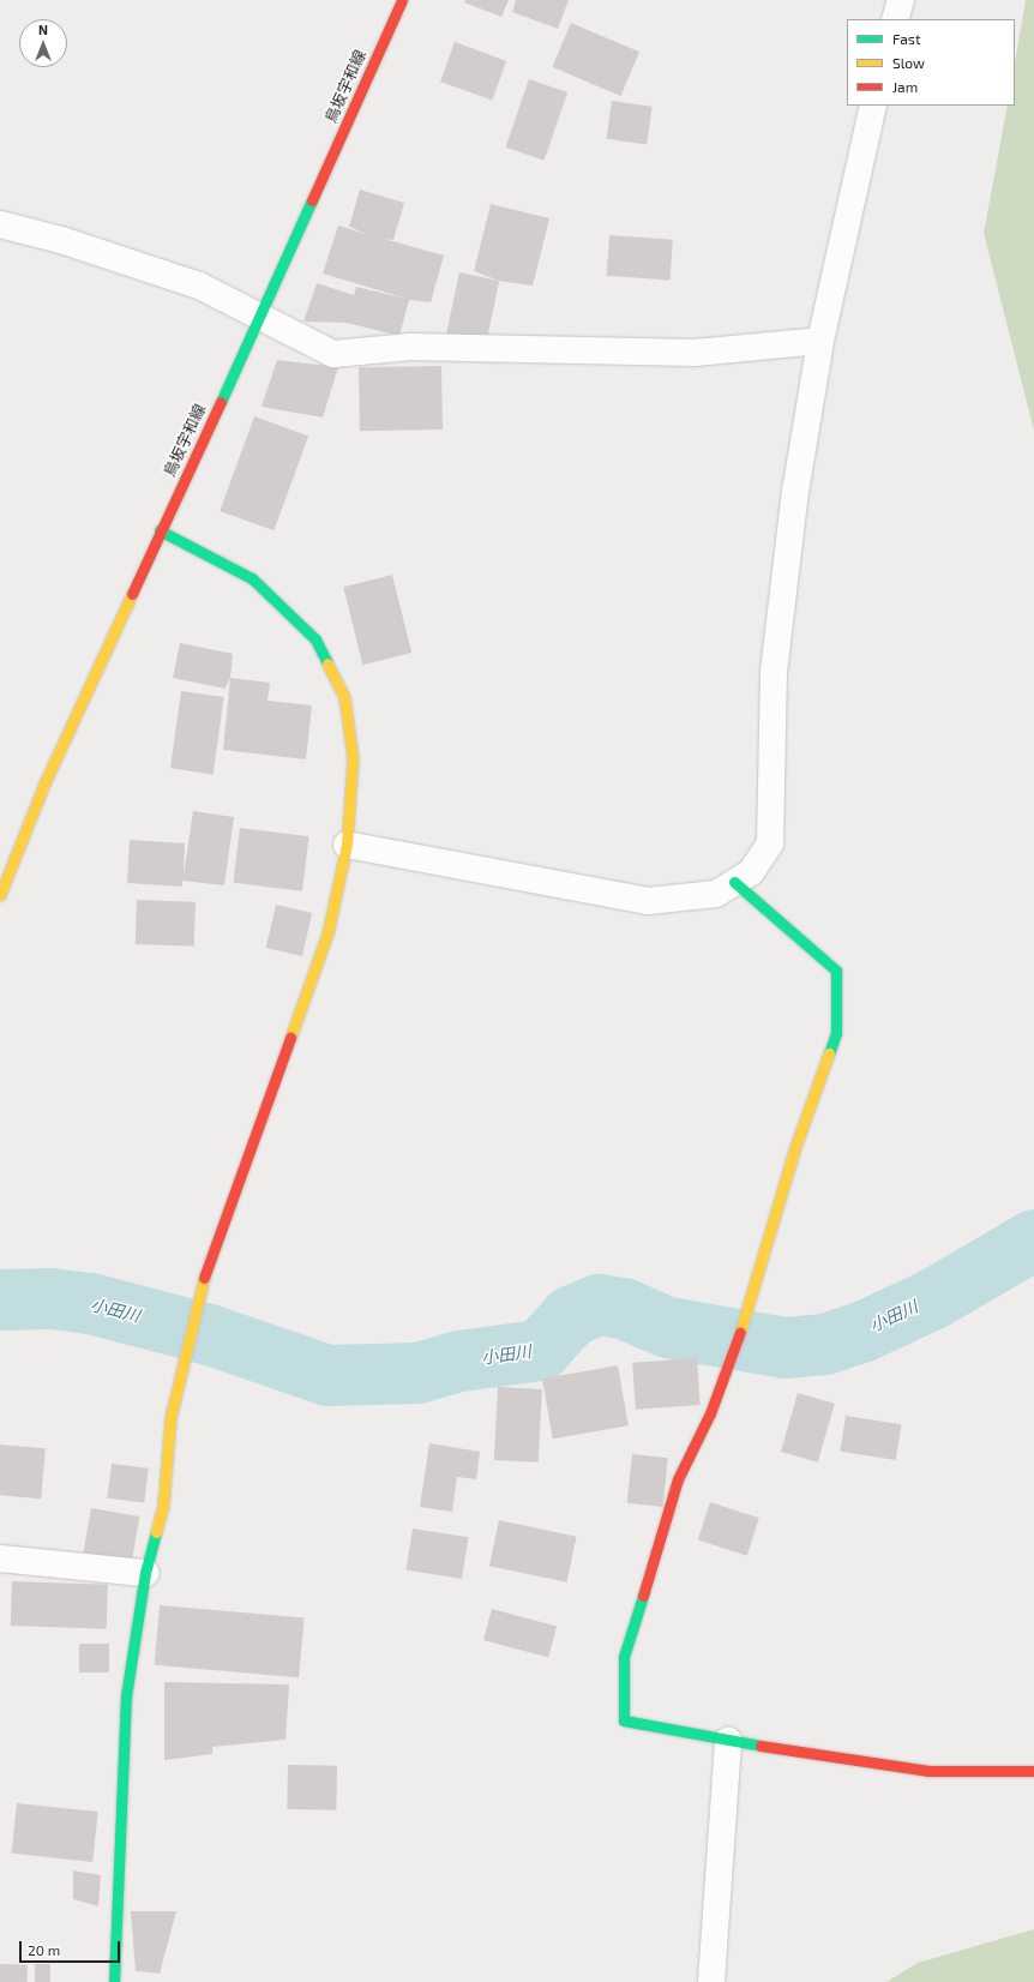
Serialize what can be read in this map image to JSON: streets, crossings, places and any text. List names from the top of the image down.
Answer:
{
  "streets": {
    "street": ["鳥坂宇和線"]
  },
  "water": ["小田川"],
  "legend": ["Fast", "Slow", "Jam"],
  "scale_bar": "20 m",
  "north": "top"
}
